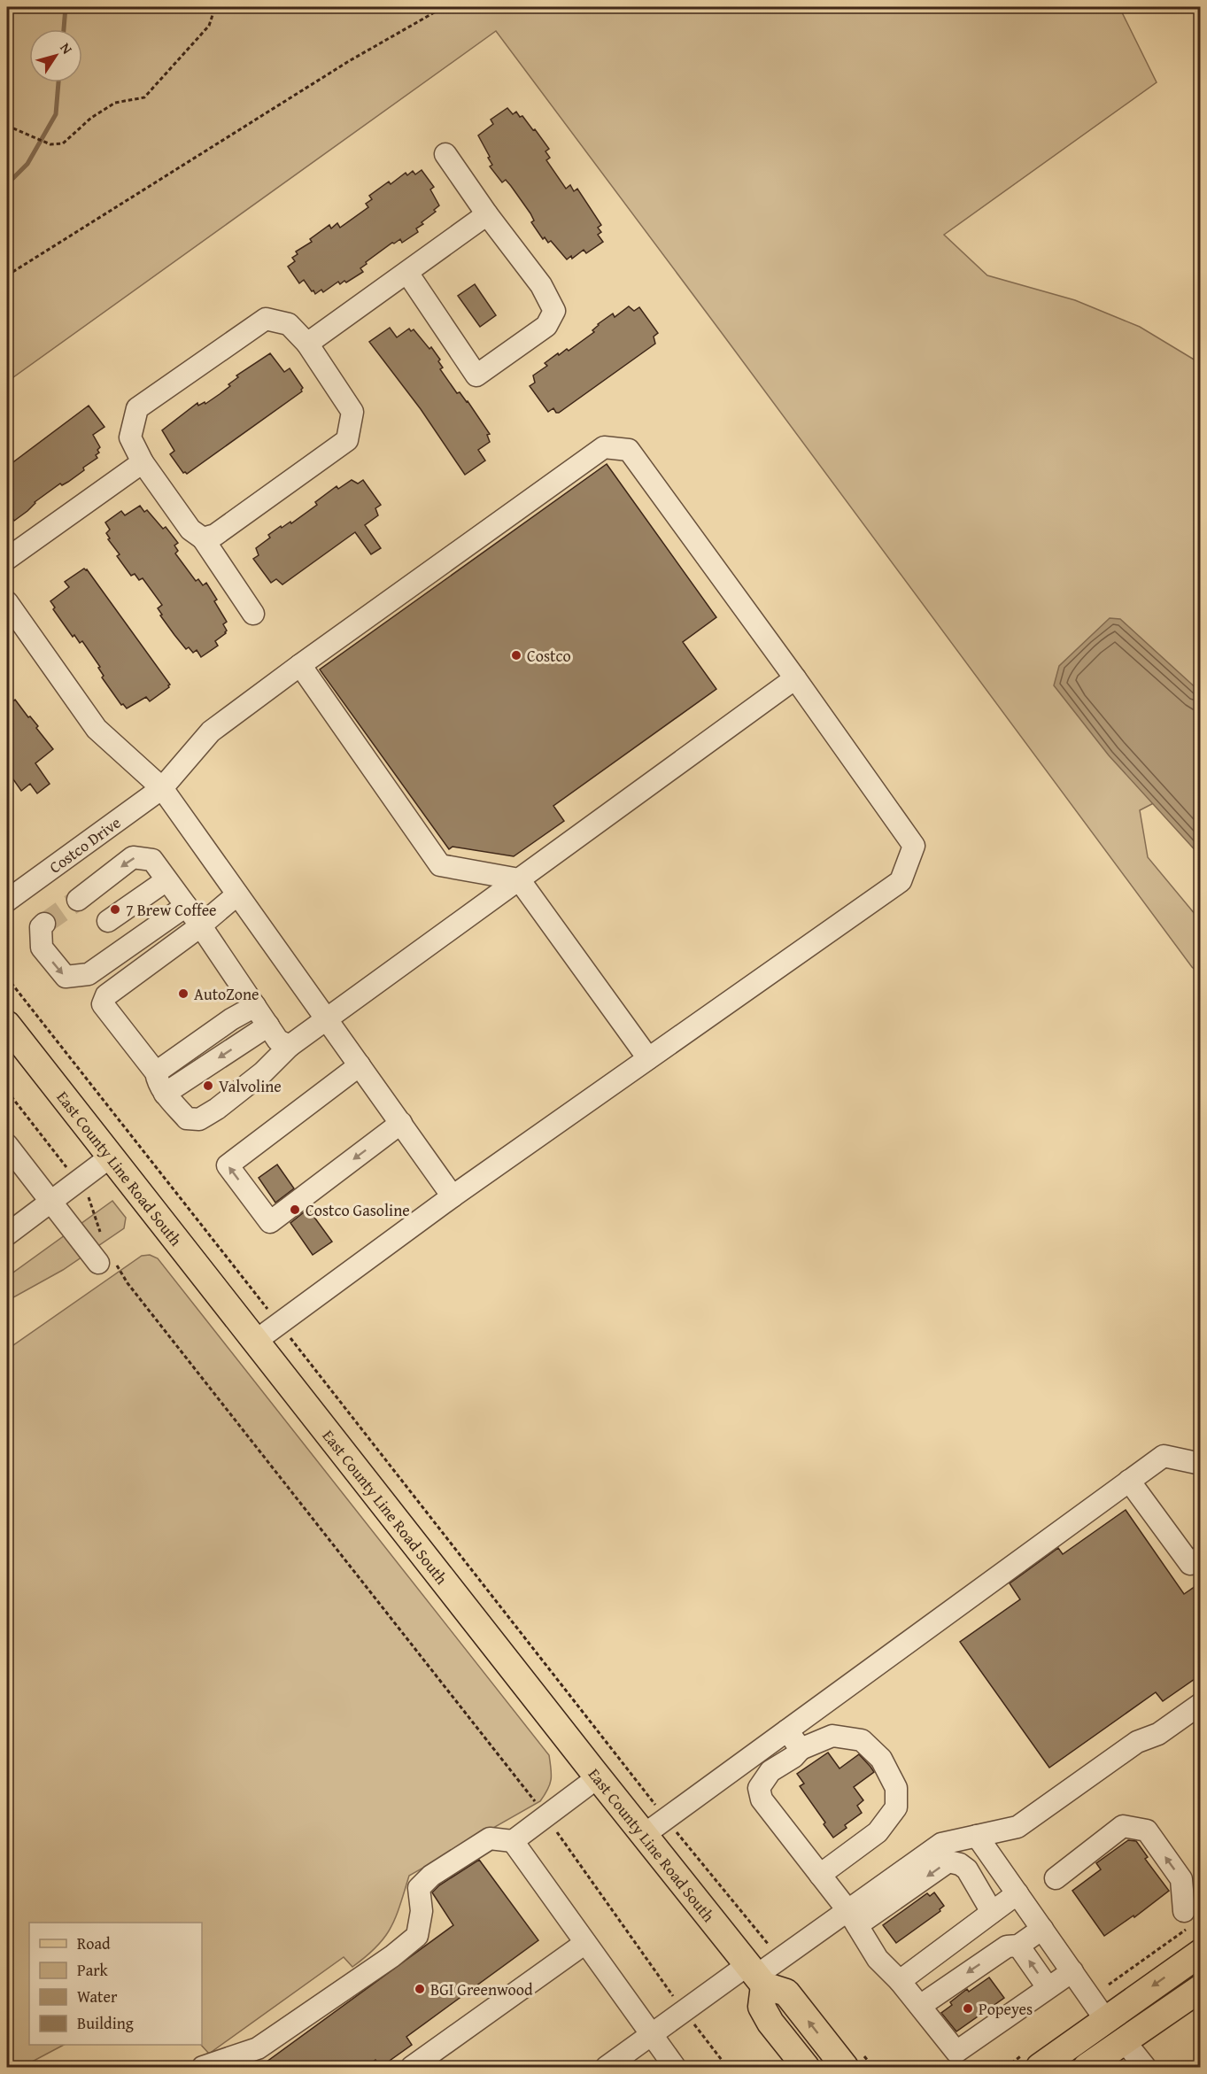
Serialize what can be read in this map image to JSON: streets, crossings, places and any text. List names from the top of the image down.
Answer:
{
  "streets": {
    "main road": ["East County Line Road South"],
    "lane": ["Costco Drive"]
  },
  "places": [
    "Costco",
    "7 Brew Coffee",
    "AutoZone",
    "Valvoline",
    "Costco Gasoline",
    "BGI Greenwood",
    "Popeyes"
  ],
  "legend": [
    "Road",
    "Park",
    "Water",
    "Building"
  ],
  "north": "top right"
}
